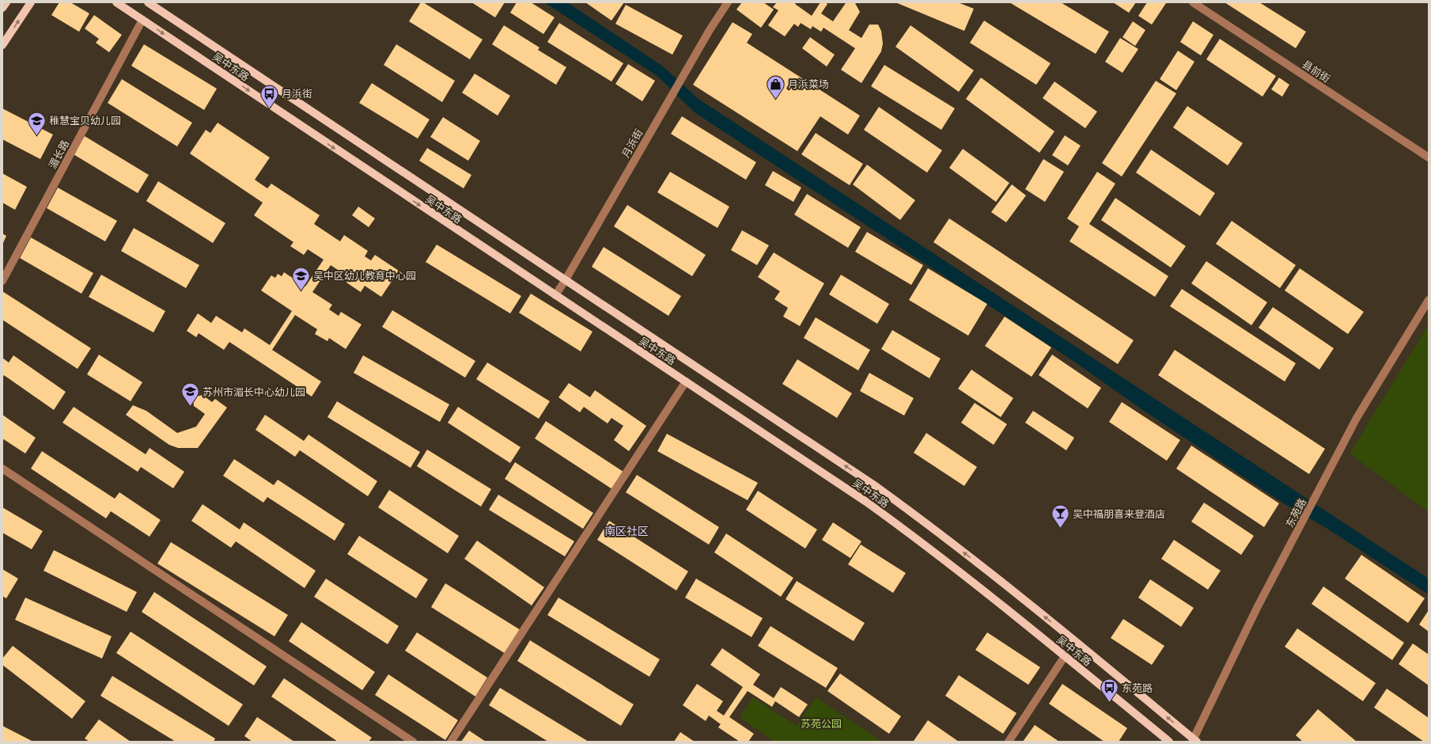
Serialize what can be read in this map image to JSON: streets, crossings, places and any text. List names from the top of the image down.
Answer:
{
  "streets": {
    "main road": ["吴中东路"],
    "street": [
      "县前街",
      "月浜街",
      "湄长路",
      "东苑路"
    ]
  },
  "crossings": [
    ["吴中东路", "月浜街"],
    ["吴中东路", "湄长路"],
    ["吴中东路", "东苑路"]
  ],
  "districts": ["南区社区"],
  "parks": ["苏苑公园"],
  "places": {
    "shop": ["月浜菜场"],
    "bus stop": ["月浜街", "东苑路"],
    "school or university": ["稚慧宝贝幼儿园", "吴中区幼儿教育中心园", "苏州市湄长中心幼儿园"],
    "bar": ["吴中福朋喜来登酒店"]
  }
}
